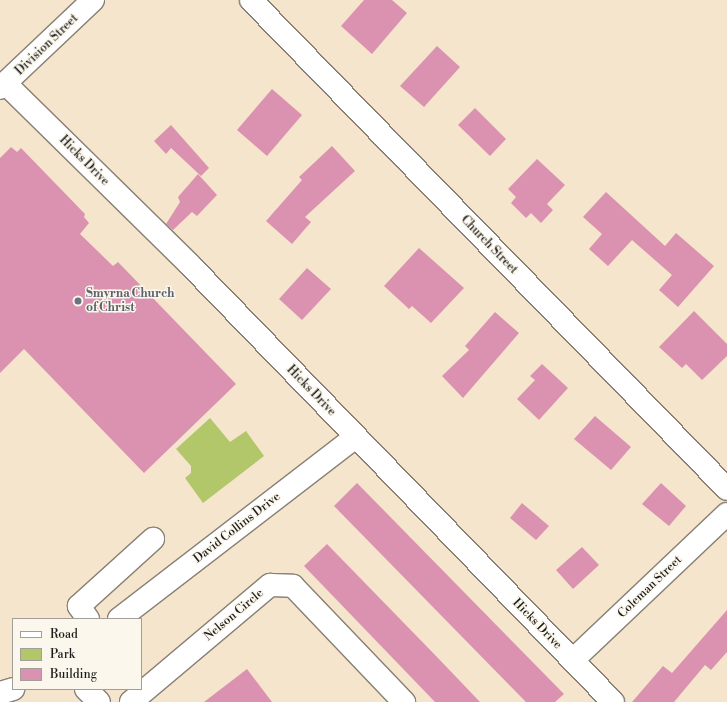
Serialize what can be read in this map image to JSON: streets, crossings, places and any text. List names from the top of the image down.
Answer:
{
  "streets": {
    "street": [
      "Division Street",
      "Hicks Drive",
      "Church Street",
      "David Collins Drive",
      "Coleman Street",
      "Nelson Circle"
    ]
  },
  "crossings": [
    ["Division Street", "Hicks Drive"],
    ["Hicks Drive", "David Collins Drive"],
    ["Hicks Drive", "Coleman Street"]
  ],
  "places": ["Smyrna Church of Christ"],
  "legend": ["Road", "Park", "Building"]
}
